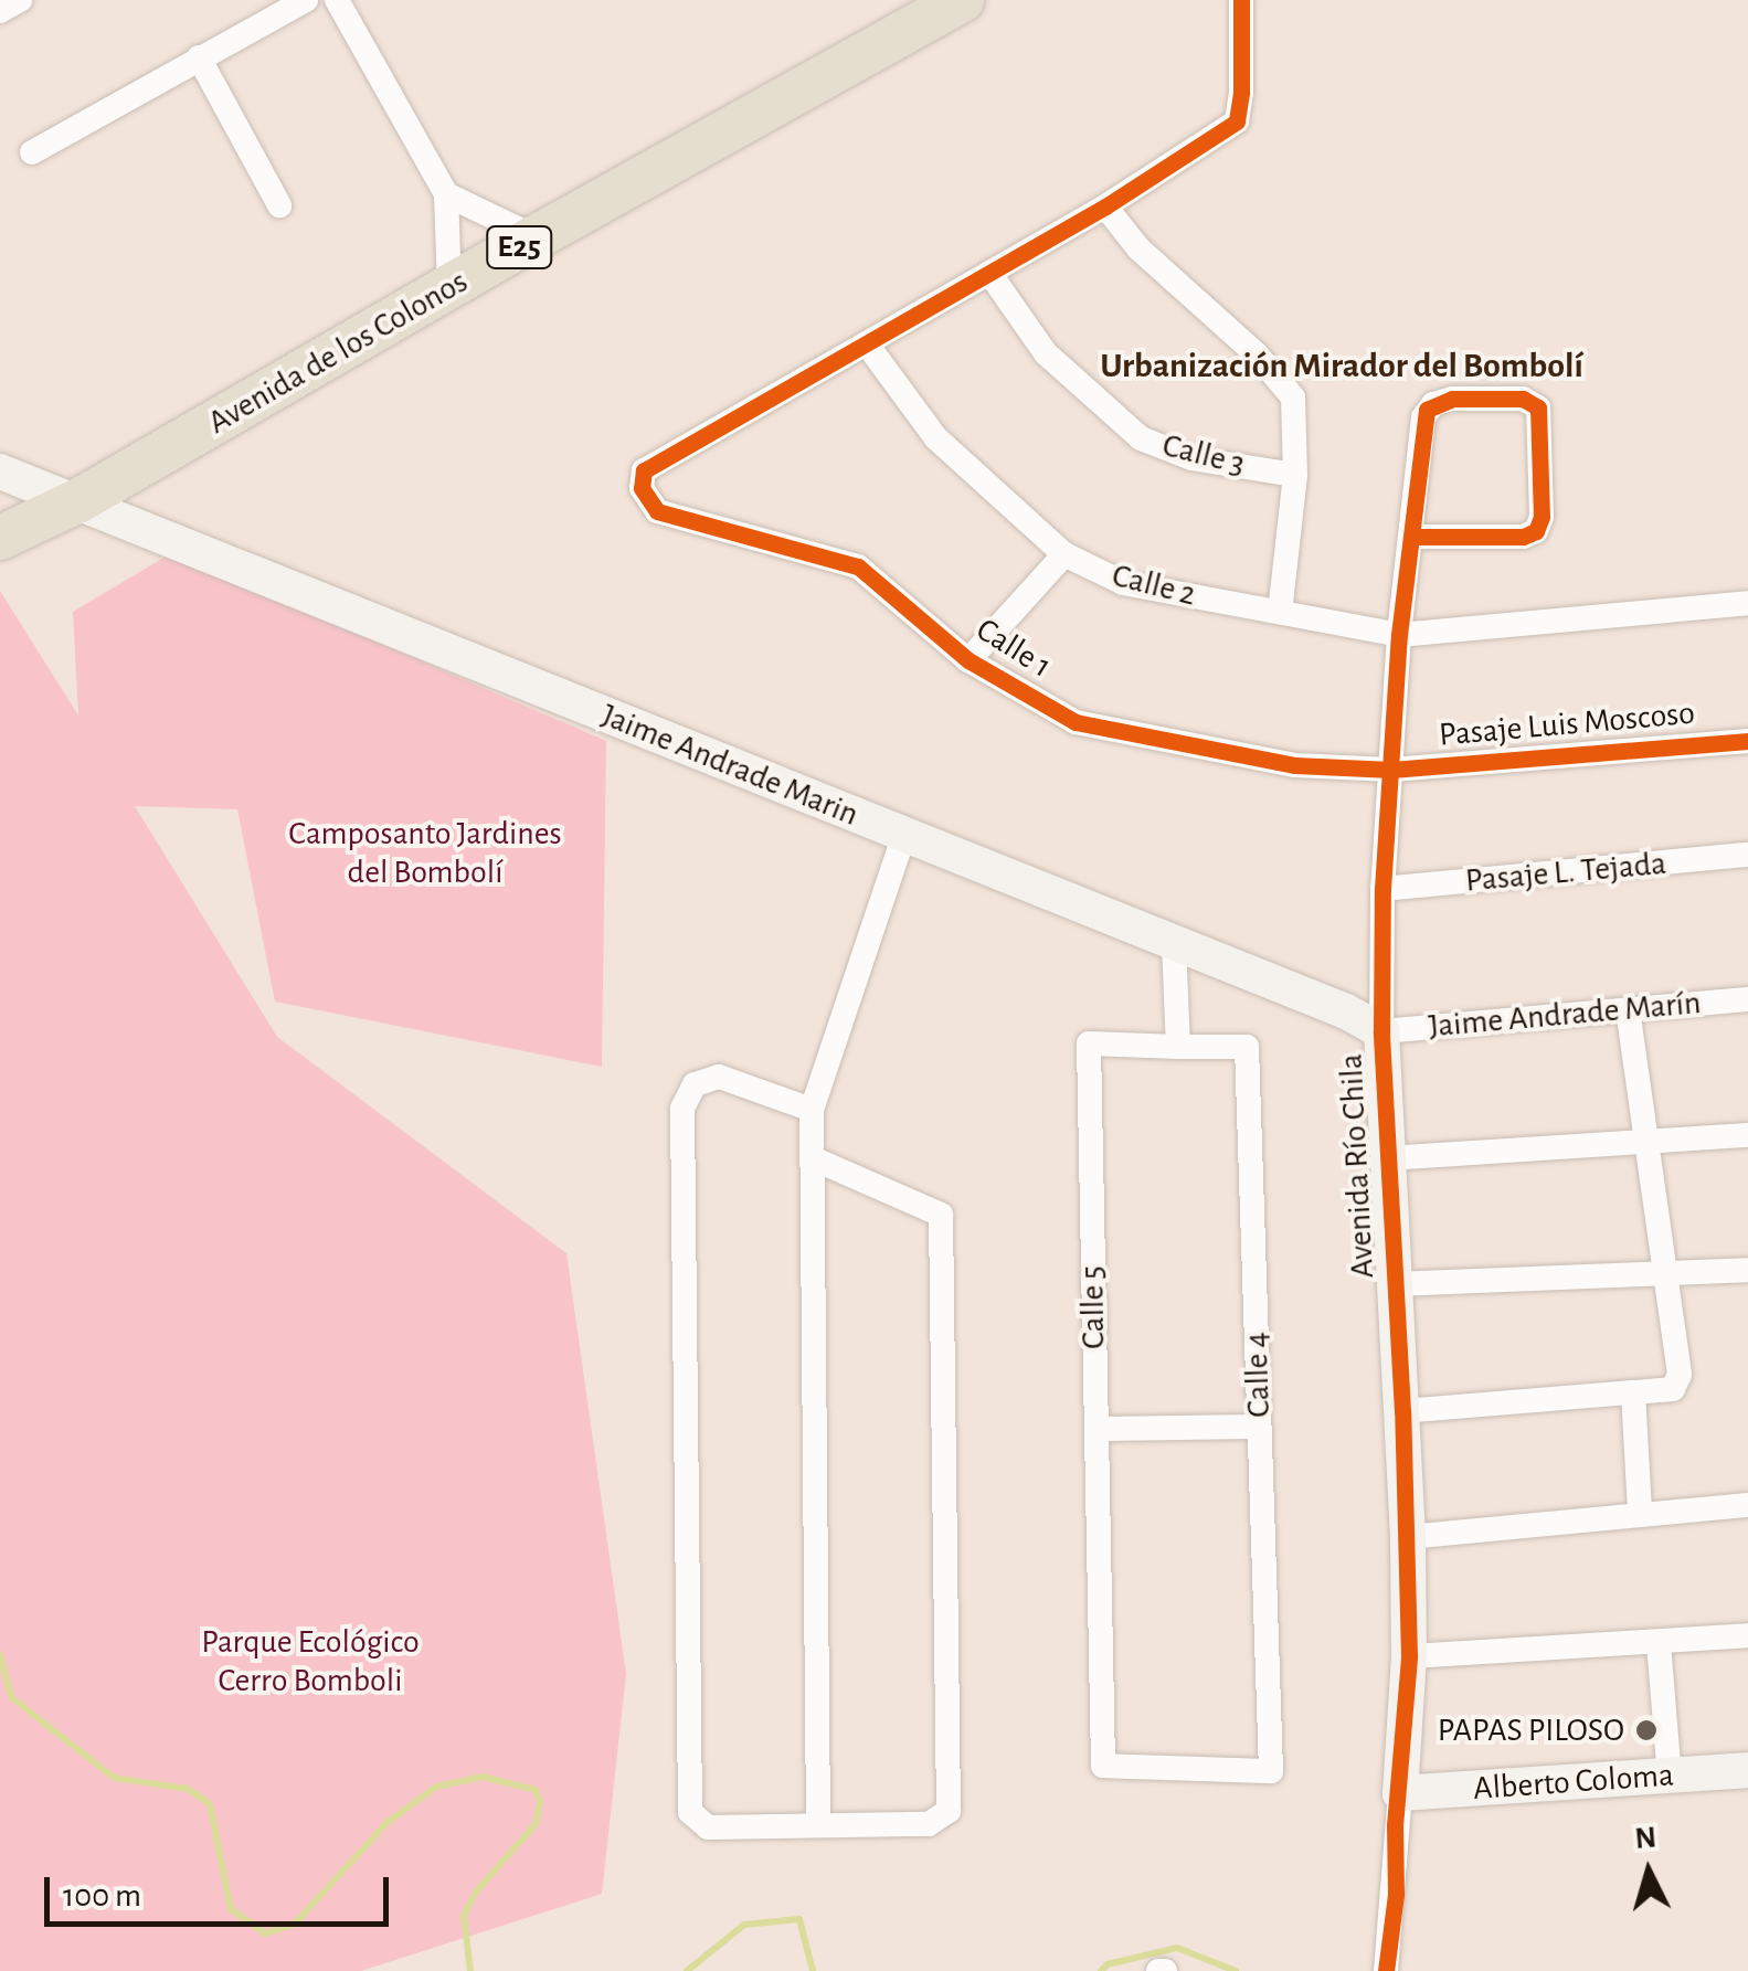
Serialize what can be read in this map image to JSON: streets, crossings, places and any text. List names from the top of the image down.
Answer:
{
  "streets": {
    "highway": ["E25", "Avenida de los Colonos"],
    "street": [
      "Calle 3",
      "Calle 2",
      "Calle 1",
      "Pasaje Luis Moscoso",
      "Jaime Andrade Marin",
      "Pasaje L. Tejada",
      "Jaime Andrade Marín",
      "Avenida Río Chila",
      "Calle 5",
      "Calle 4",
      "Alberto Coloma"
    ]
  },
  "crossings": [
    ["Avenida de los Colonos", "Jaime Andrade Marin"],
    ["Calle 2", "Calle 1"],
    ["Calle 2", "Avenida Río Chila"],
    ["Calle 1", "Pasaje Luis Moscoso"],
    ["Calle 1", "Avenida Río Chila"],
    ["Pasaje Luis Moscoso", "Avenida Río Chila"],
    ["Jaime Andrade Marin", "Jaime Andrade Marín"],
    ["Jaime Andrade Marin", "Avenida Río Chila"],
    ["Pasaje L. Tejada", "Avenida Río Chila"],
    ["Jaime Andrade Marín", "Avenida Río Chila"],
    ["Avenida Río Chila", "Alberto Coloma"],
    ["Calle 5", "Calle 4"]
  ],
  "districts": ["Urbanización Mirador del Bombolí"],
  "parks": ["Camposanto Jardines del Bombolí", "Parque Ecológico Cerro Bomboli"],
  "places": ["PAPAS PILOSO"],
  "scale_bar": "100 m",
  "north": "top"
}
